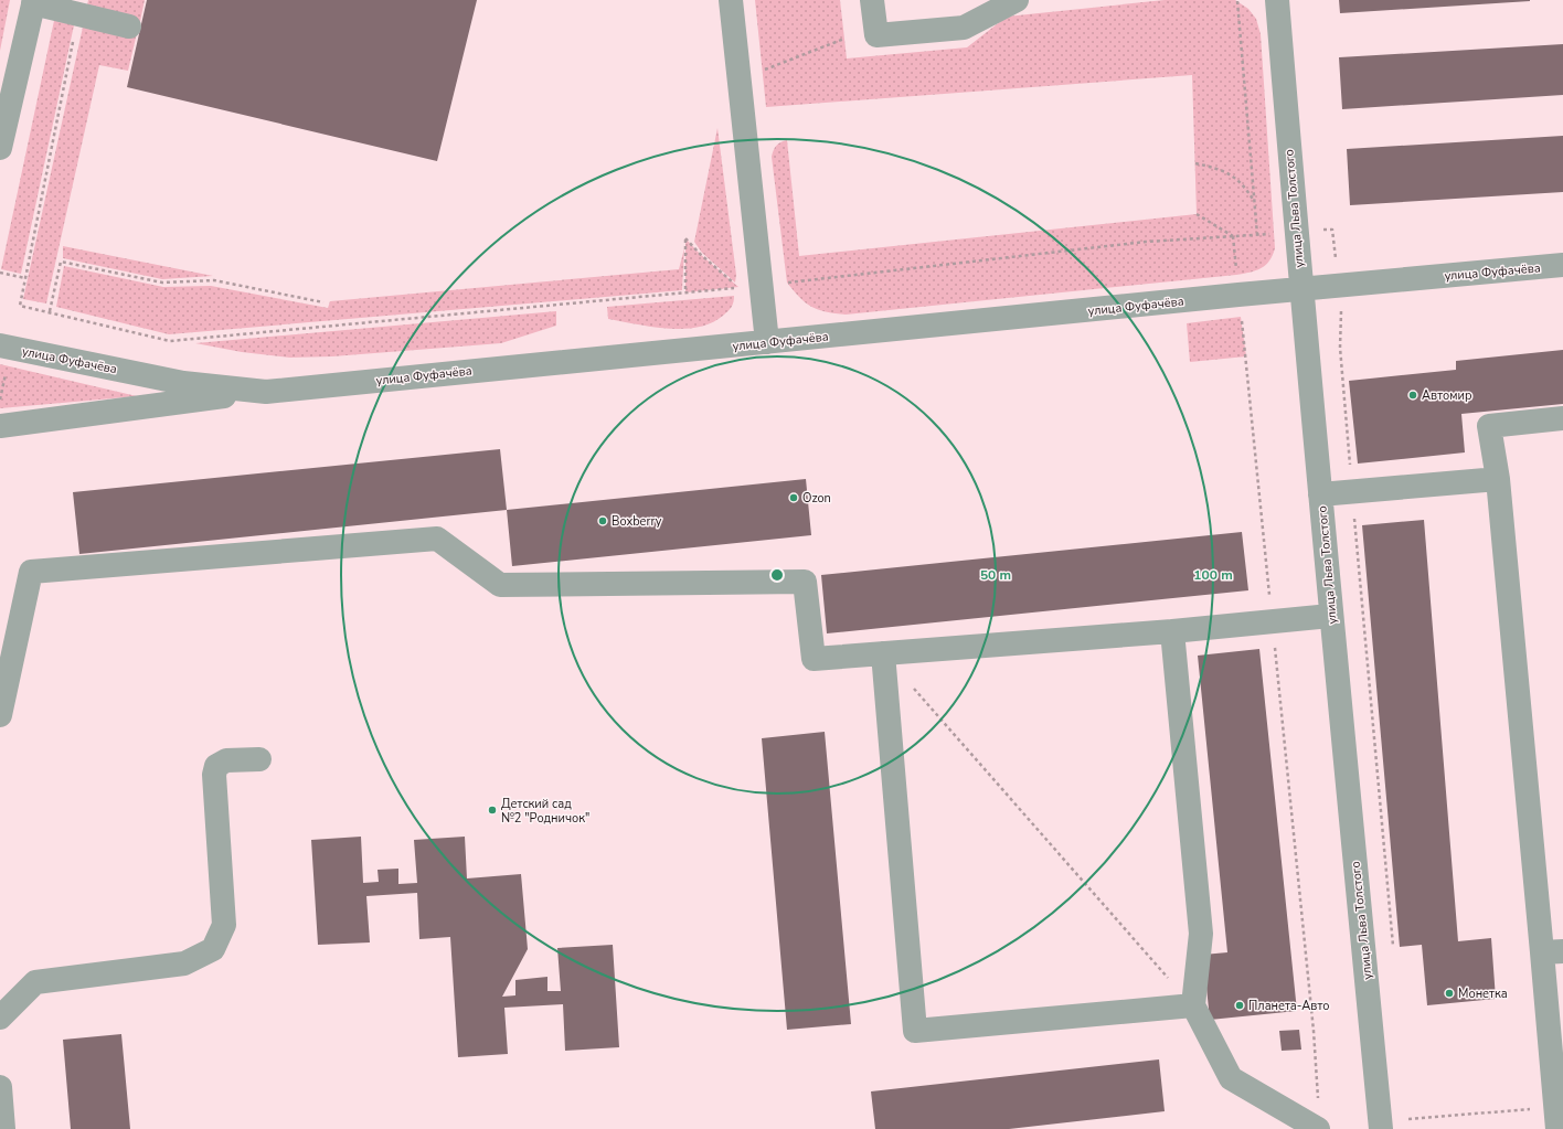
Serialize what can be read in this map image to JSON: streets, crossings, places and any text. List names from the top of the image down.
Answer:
{
  "streets": {
    "street": ["улица Льва Толстого", "улица Фуфачёва"]
  },
  "crossings": [
    ["улица Льва Толстого", "улица Фуфачёва"]
  ],
  "places": [
    "Автомир",
    "Ozon",
    "Boxberry",
    "Детский сад №2 \"Родничок\"",
    "Монетка",
    "Планета-Авто"
  ],
  "rings": ["50 m", "100 m"]
}
